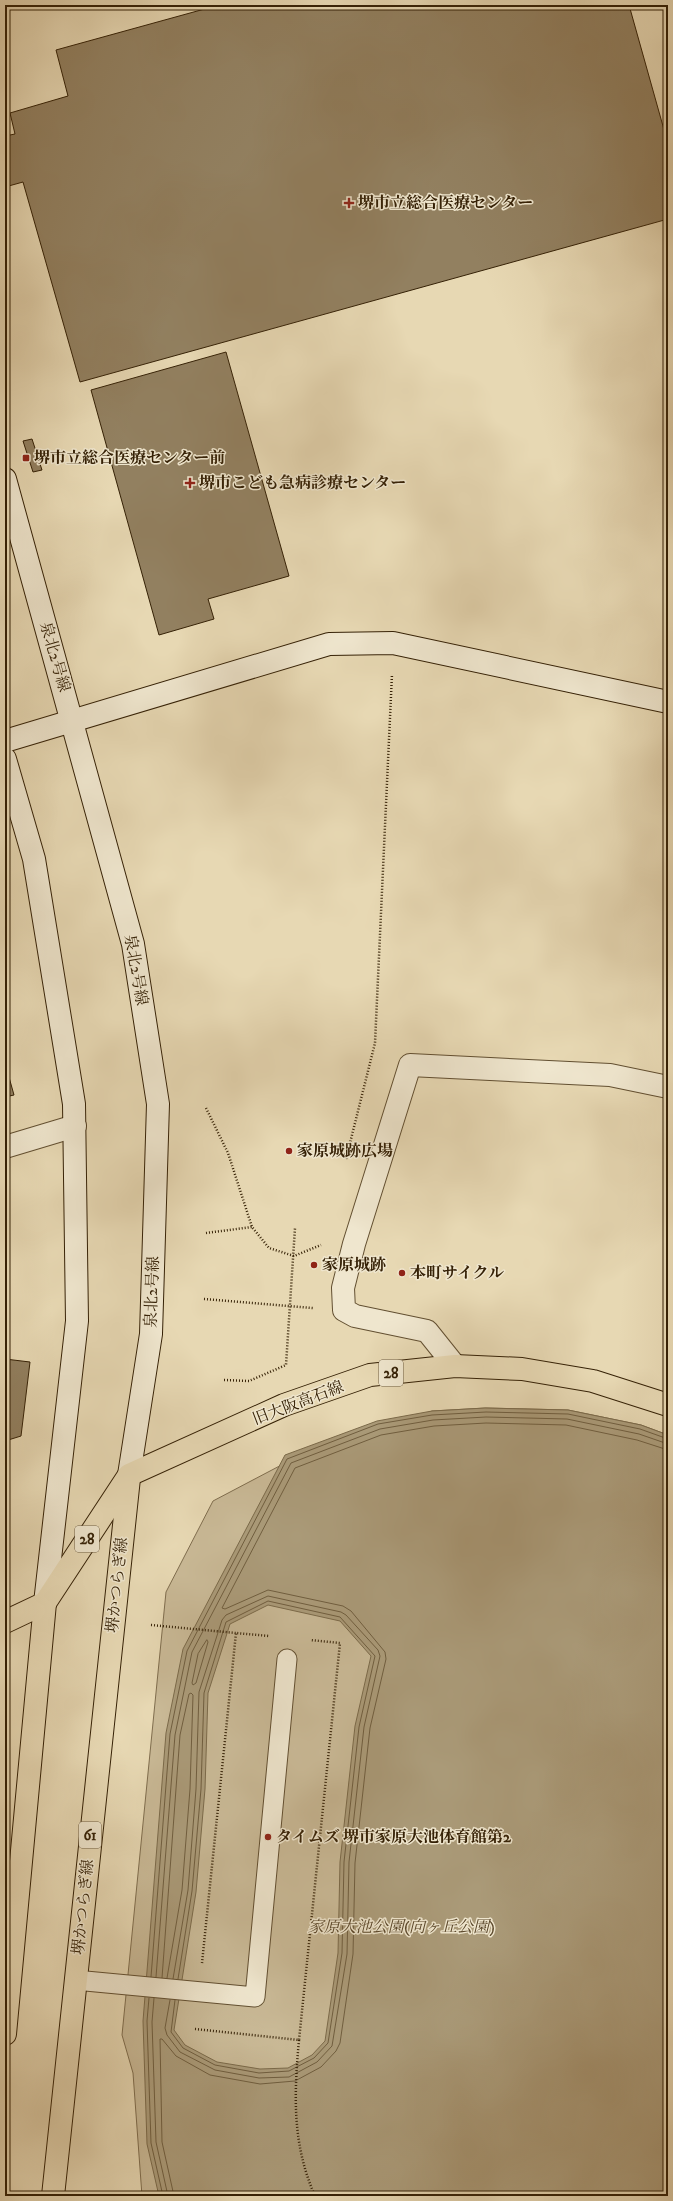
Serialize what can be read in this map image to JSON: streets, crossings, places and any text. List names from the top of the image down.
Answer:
{
  "streets": {
    "main road": [
      "28",
      "旧大阪高石線",
      "堺かつらぎ線",
      "61"
    ],
    "street": ["泉北2号線"]
  },
  "crossings": [
    ["泉北2号線", "28"],
    ["泉北2号線", "旧大阪高石線"],
    ["泉北2号線", "堺かつらぎ線"],
    ["28", "旧大阪高石線"],
    ["28", "堺かつらぎ線"],
    ["旧大阪高石線", "堺かつらぎ線"]
  ],
  "parks": ["家原大池公園(向ヶ丘公園)"],
  "places": {
    "health": ["堺市立総合医療センター", "堺市こども急病診療センター"],
    "transit": ["堺市立総合医療センター前"],
    "other": [
      "家原城跡広場",
      "家原城跡",
      "本町サイクル",
      "タイムズ 堺市家原大池体育館第2"
    ]
  }
}
